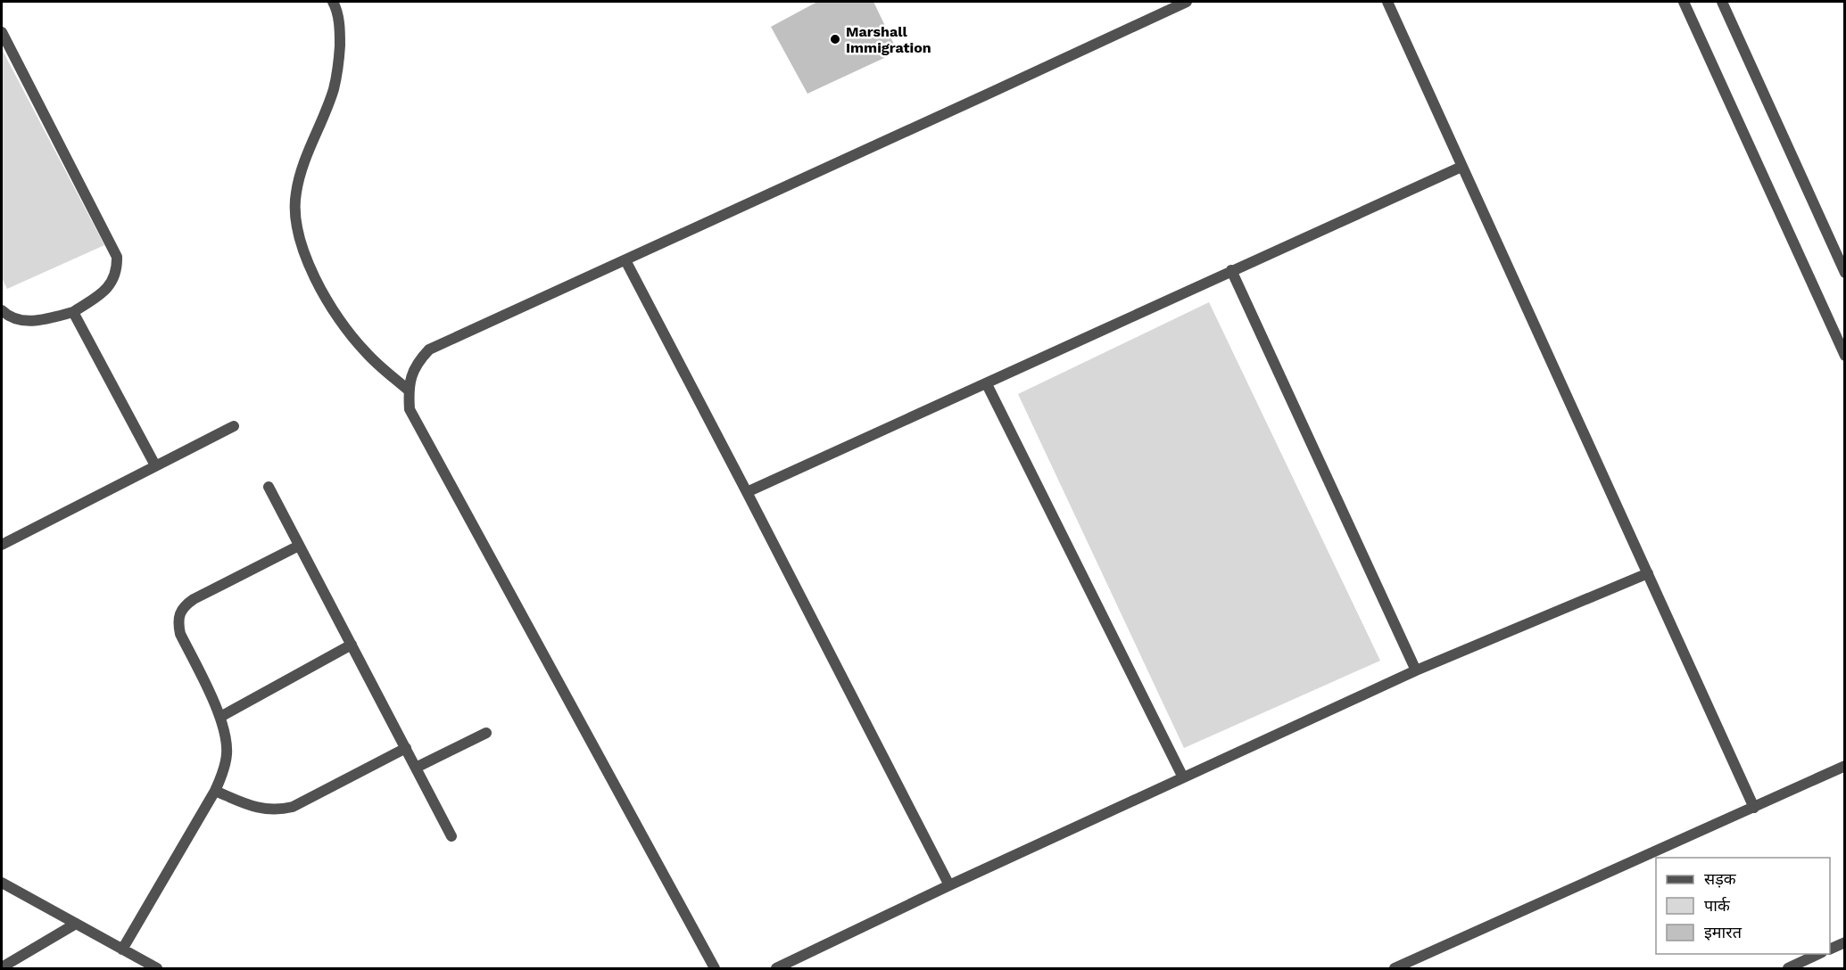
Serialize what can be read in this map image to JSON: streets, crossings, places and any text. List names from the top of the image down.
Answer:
{
  "places": ["Marshall Immigration"],
  "legend": ["सड़क", "पार्क", "इमारत"]
}
